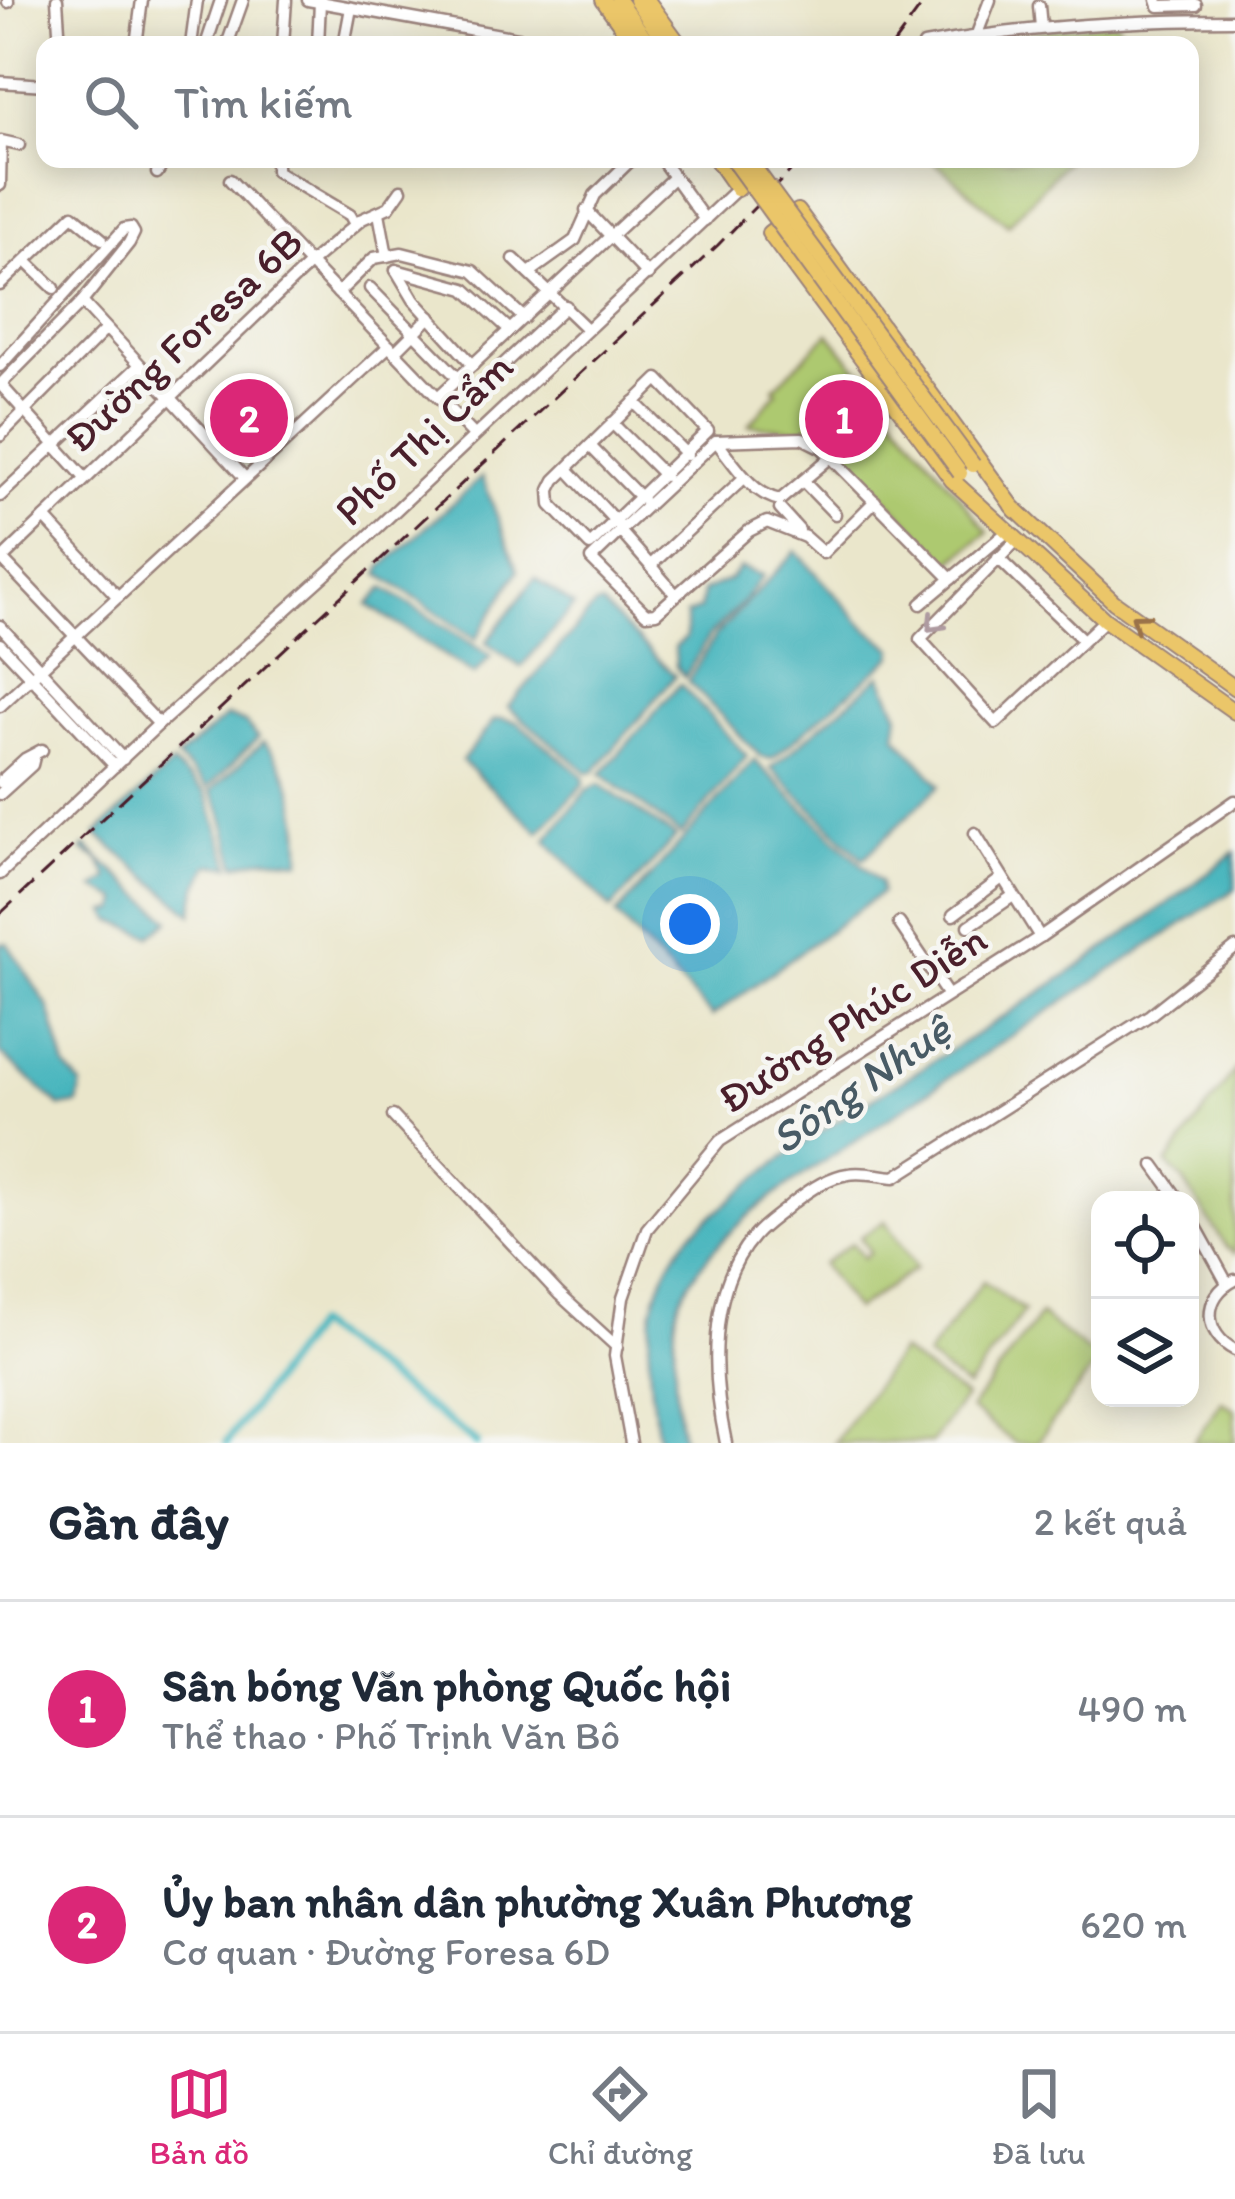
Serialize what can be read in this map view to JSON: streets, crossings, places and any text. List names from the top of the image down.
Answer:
{
  "streets": {
    "street": ["Đường Foresa 6B", "Phố Thị Cẩm", "Đường Phúc Diễn"]
  },
  "water": ["Sông Nhuệ"],
  "page": {
    "search": "Tìm kiếm",
    "pins": ["2", "1"],
    "heading": ["Gần đây", "2 kết quả"],
    "list": [
      {
        "mark": "1",
        "name": "Sân bóng Văn phòng Quốc hội",
        "note": "Thể thao · Phố Trịnh Văn Bô",
        "value": "490 m"
      },
      {
        "mark": "2",
        "name": "Ủy ban nhân dân phường Xuân Phương",
        "note": "Cơ quan · Đường Foresa 6D",
        "value": "620 m"
      }
    ],
    "nav": ["Bản đồ", "Chỉ đường", "Đã lưu"]
  }
}
